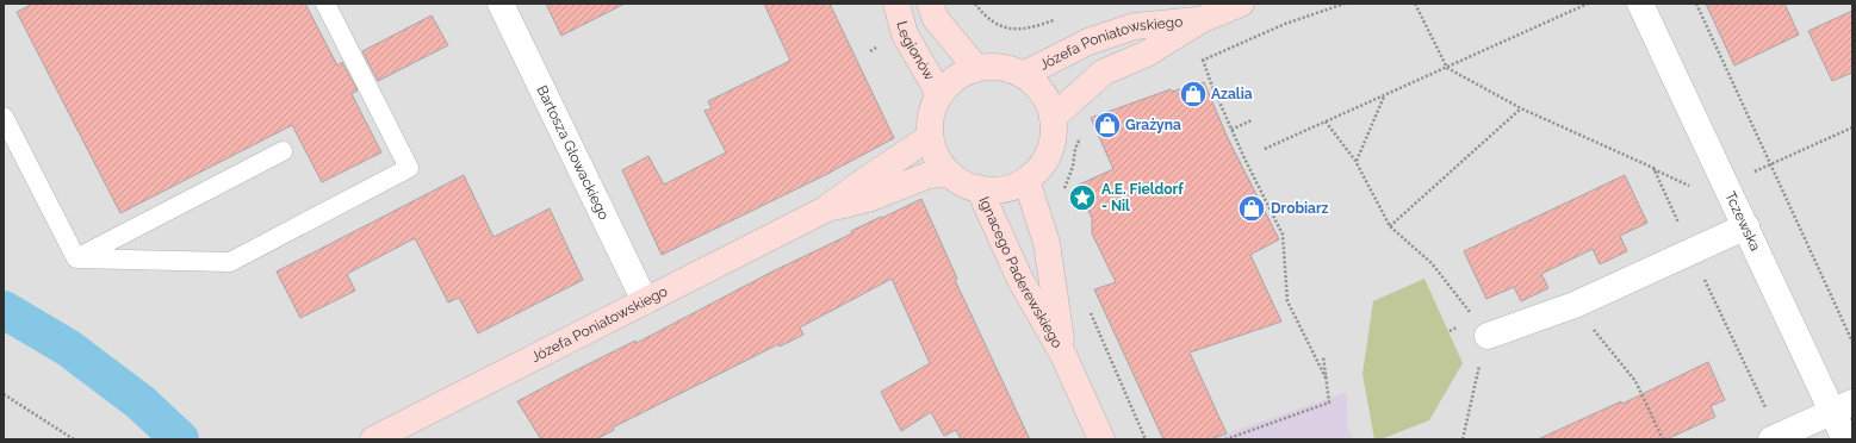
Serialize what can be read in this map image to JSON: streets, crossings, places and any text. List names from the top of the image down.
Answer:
{
  "streets": {
    "main road": ["Józefa Poniatowskiego", "Legionów", "Ignacego Paderewskiego"],
    "street": ["Bartosza Głowackiego", "Tczewska"]
  },
  "crossings": [
    ["Józefa Poniatowskiego", "Legionów"],
    ["Józefa Poniatowskiego", "Bartosza Głowackiego"],
    ["Józefa Poniatowskiego", "Ignacego Paderewskiego"],
    ["Legionów", "Ignacego Paderewskiego"]
  ],
  "places": {
    "shop": ["Azalia", "Grażyna", "Drobiarz"],
    "place": ["A.E. Fieldorf - Nil"]
  }
}
